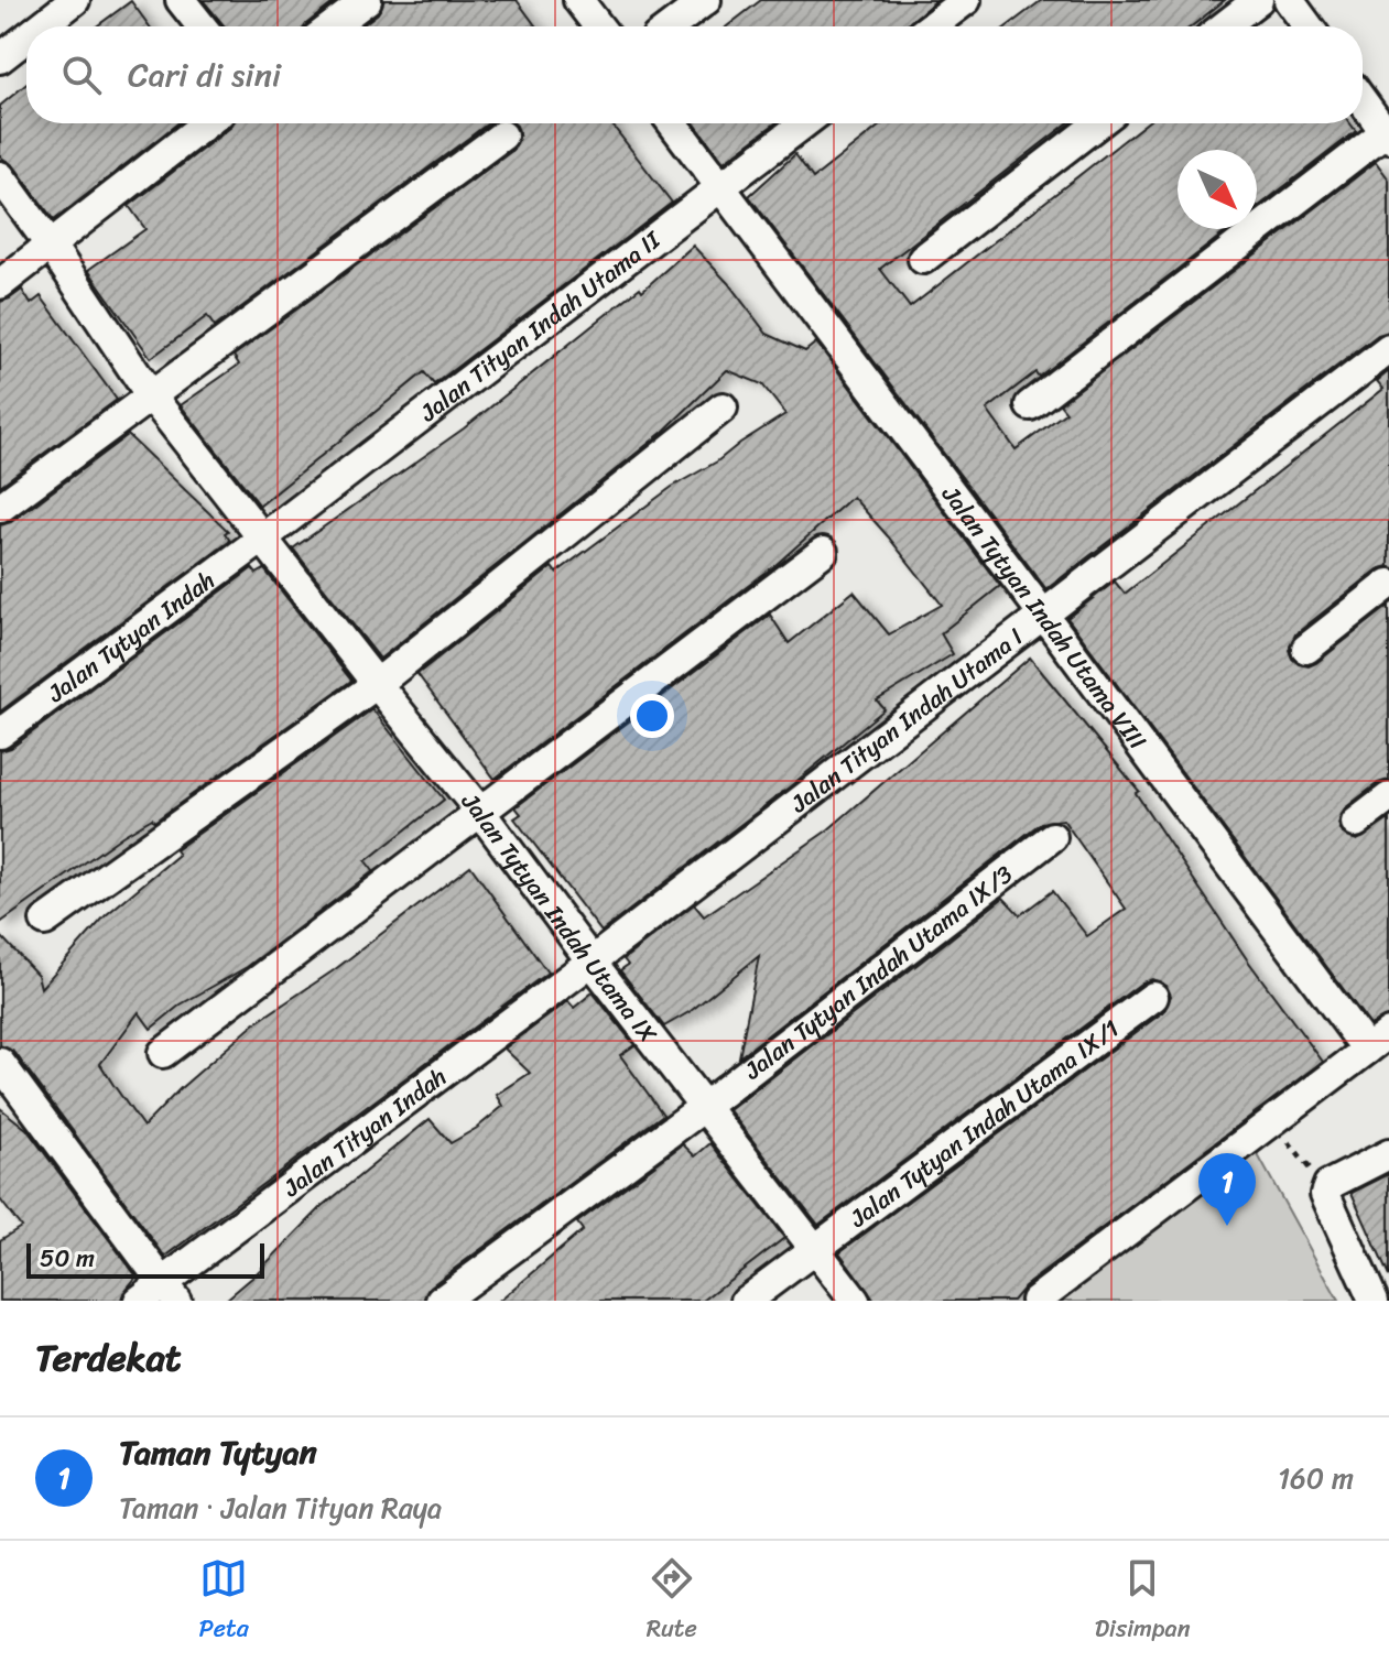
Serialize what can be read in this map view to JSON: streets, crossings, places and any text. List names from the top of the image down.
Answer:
{
  "streets": {
    "street": [
      "Jalan Tityan Indah Utama II",
      "Jalan Tytyan Indah Utama VIII",
      "Jalan Tytyan Indah",
      "Jalan Tityan Indah Utama I",
      "Jalan Tytyan Indah Utama IX",
      "Jalan Tytyan Indah Utama IX/3",
      "Jalan Tytyan Indah Utama IX/1",
      "Jalan Tityan Indah"
    ]
  },
  "crossings": [
    ["Jalan Tityan Indah Utama II", "Jalan Tytyan Indah Utama VIII"],
    ["Jalan Tityan Indah Utama II", "Jalan Tytyan Indah"],
    ["Jalan Tityan Indah Utama II", "Jalan Tytyan Indah Utama IX"],
    ["Jalan Tytyan Indah Utama VIII", "Jalan Tityan Indah Utama I"],
    ["Jalan Tytyan Indah", "Jalan Tytyan Indah Utama IX"],
    ["Jalan Tityan Indah Utama I", "Jalan Tytyan Indah Utama IX"],
    ["Jalan Tityan Indah Utama I", "Jalan Tityan Indah"],
    ["Jalan Tytyan Indah Utama IX", "Jalan Tytyan Indah Utama IX/3"],
    ["Jalan Tytyan Indah Utama IX", "Jalan Tytyan Indah Utama IX/1"],
    ["Jalan Tytyan Indah Utama IX", "Jalan Tityan Indah"]
  ],
  "scale_bar": "50 m",
  "north": "bottom right",
  "page": {
    "search": "Cari di sini",
    "pins": "1",
    "scale": "50 m",
    "heading": "Terdekat",
    "list": [
      {
        "mark": "1",
        "name": "Taman Tytyan",
        "note": "Taman · Jalan Tityan Raya",
        "value": "160 m"
      }
    ],
    "nav": ["Peta", "Rute", "Disimpan"]
  }
}
